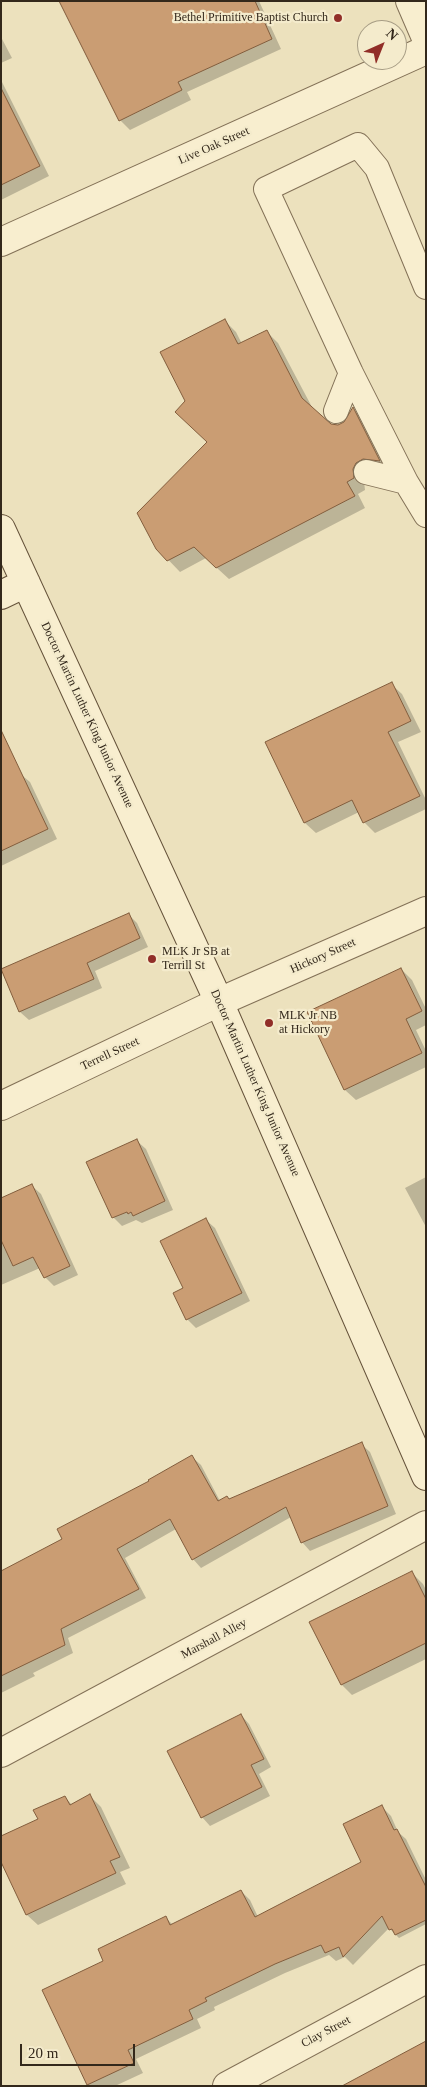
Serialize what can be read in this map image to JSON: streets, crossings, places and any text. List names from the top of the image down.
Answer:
{
  "streets": {
    "street": [
      "Live Oak Street",
      "Doctor Martin Luther King Junior Avenue",
      "Hickory Street",
      "Terrell Street",
      "Marshall Alley",
      "Clay Street"
    ]
  },
  "crossings": [
    ["Doctor Martin Luther King Junior Avenue", "Hickory Street"],
    ["Doctor Martin Luther King Junior Avenue", "Terrell Street"],
    ["Hickory Street", "Terrell Street"]
  ],
  "places": ["Bethel Primitive Baptist Church", "MLK Jr SB at Terrill St", "MLK Jr NB at Hickory"],
  "scale_bar": "20 m",
  "north": "top right"
}
